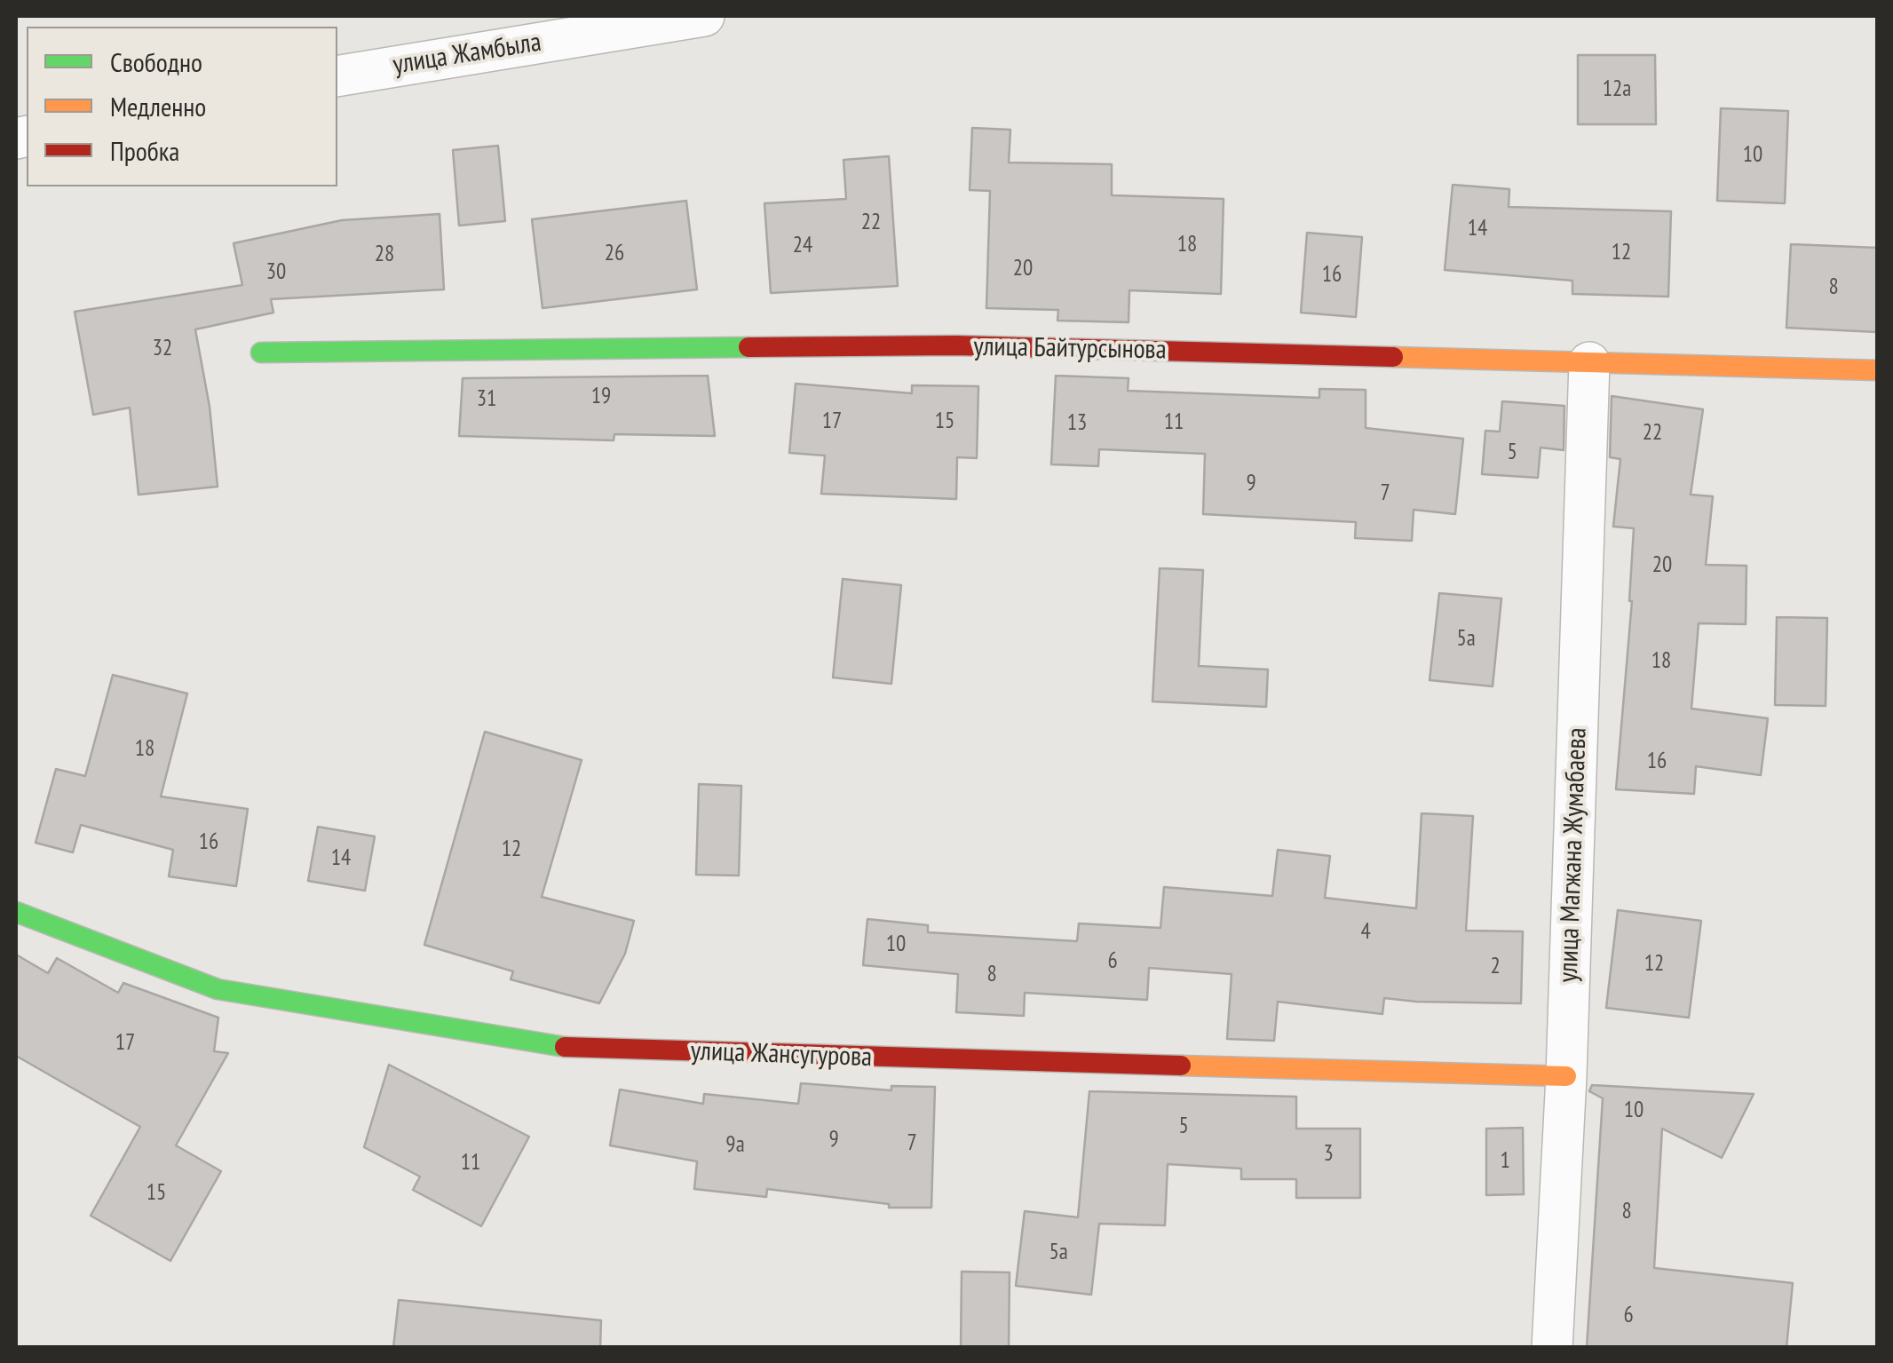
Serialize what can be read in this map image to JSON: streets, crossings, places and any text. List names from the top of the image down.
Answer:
{
  "streets": {
    "street": [
      "улица Жамбыла",
      "улица Байтурсынова",
      "улица Магжана Жумабаева",
      "улица Жансугурова"
    ]
  },
  "crossings": [
    ["улица Байтурсынова", "улица Магжана Жумабаева"],
    ["улица Магжана Жумабаева", "улица Жансугурова"]
  ],
  "house_numbers": [
    "12а",
    "10",
    "22",
    "14",
    "18",
    "24",
    "12",
    "26",
    "28",
    "20",
    "30",
    "16",
    "8",
    "32",
    "19",
    "31",
    "17",
    "15",
    "11",
    "13",
    "22",
    "5",
    "9",
    "7",
    "20",
    "5а",
    "18",
    "18",
    "16",
    "16",
    "12",
    "14",
    "4",
    "10",
    "6",
    "12",
    "2",
    "8",
    "17",
    "10",
    "5",
    "9",
    "7",
    "9а",
    "3",
    "1",
    "11",
    "15",
    "8",
    "5а",
    "6"
  ],
  "legend": ["Свободно", "Медленно", "Пробка"]
}
